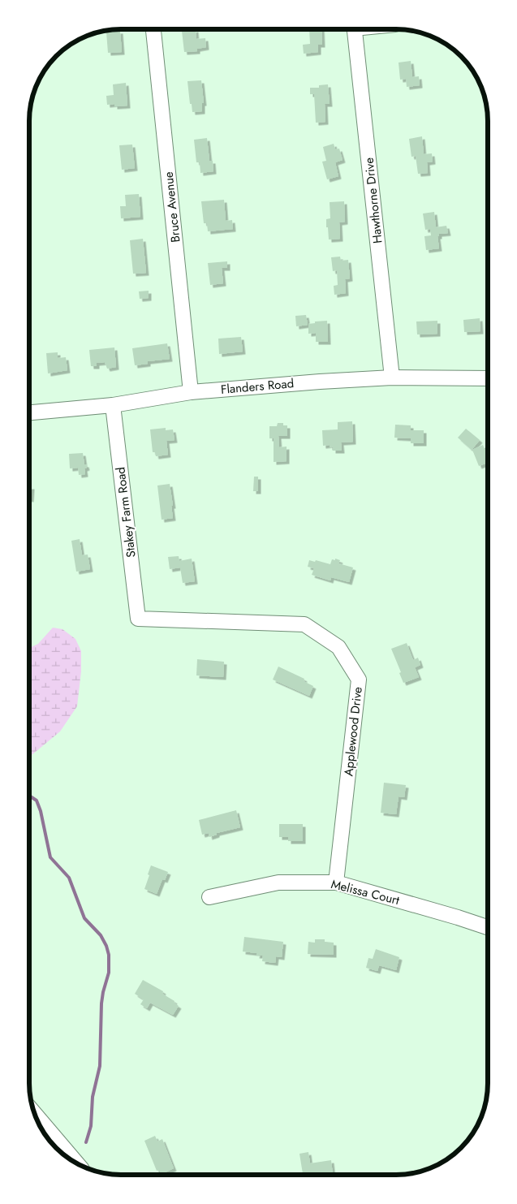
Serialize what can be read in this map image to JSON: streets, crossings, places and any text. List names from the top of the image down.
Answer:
{
  "streets": {
    "street": [
      "Hawthorne Drive",
      "Bruce Avenue",
      "Flanders Road",
      "Stakey Farm Road",
      "Applewood Drive",
      "Melissa Court"
    ]
  },
  "crossings": [
    ["Hawthorne Drive", "Flanders Road"],
    ["Bruce Avenue", "Flanders Road"],
    ["Flanders Road", "Stakey Farm Road"],
    ["Stakey Farm Road", "Applewood Drive"],
    ["Applewood Drive", "Melissa Court"]
  ]
}
